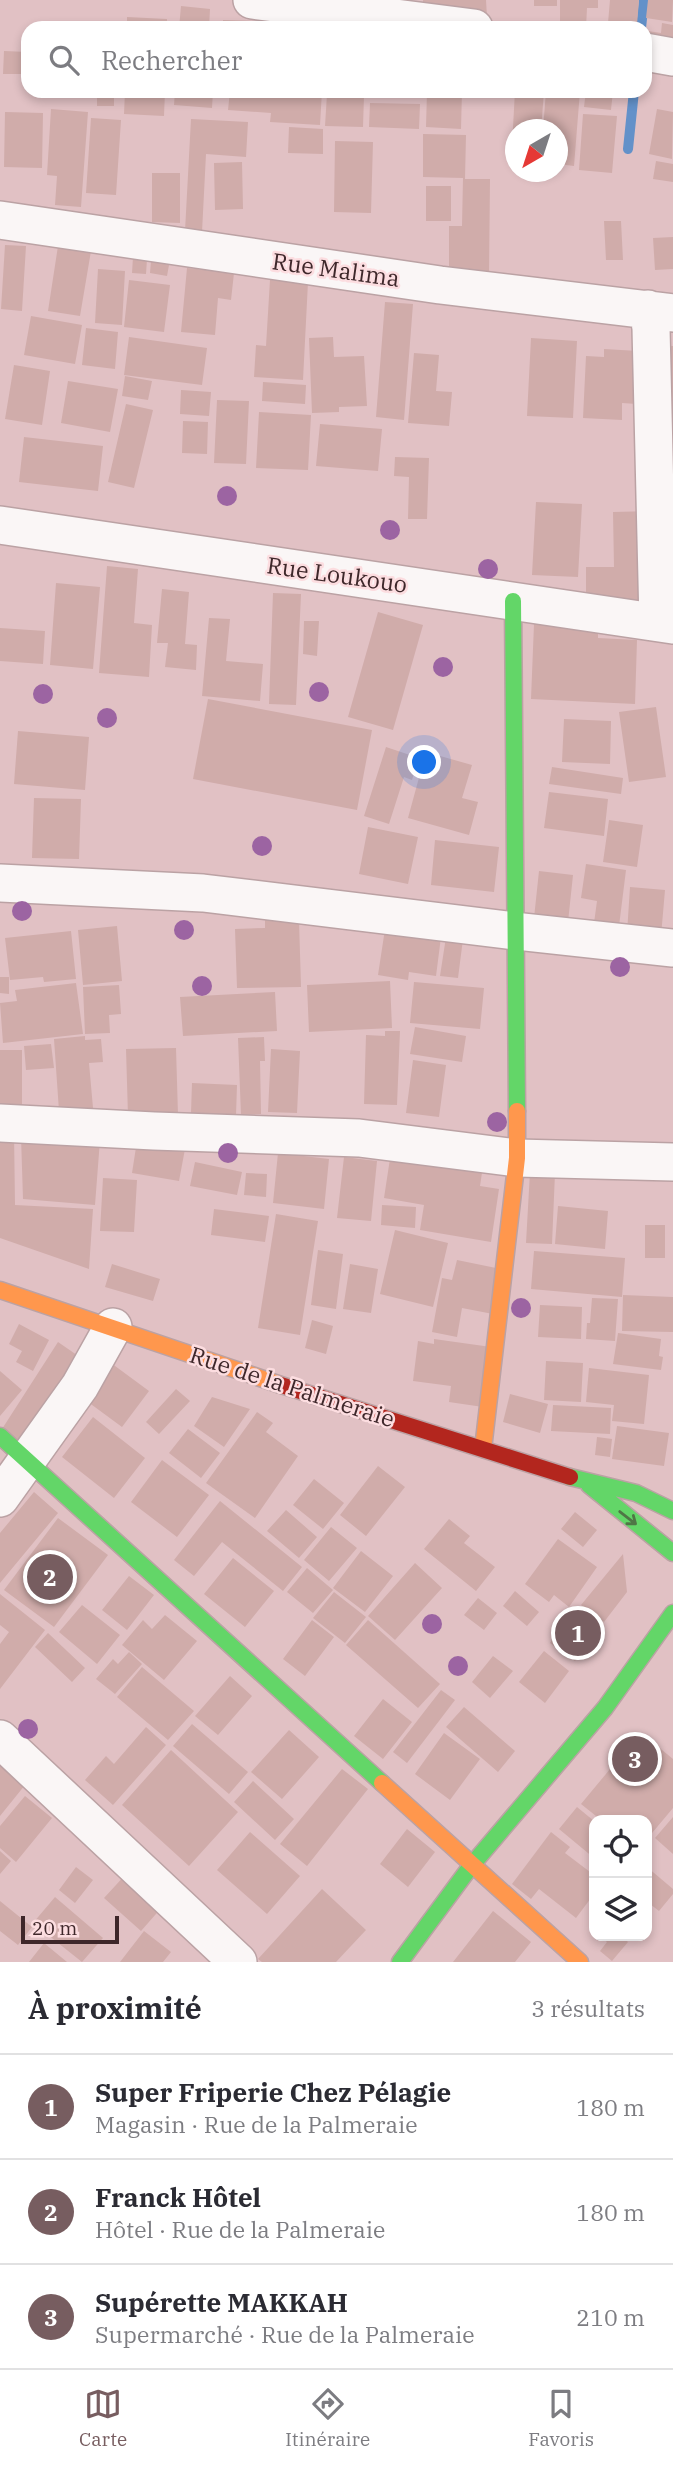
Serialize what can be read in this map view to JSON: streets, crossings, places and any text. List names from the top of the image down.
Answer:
{
  "streets": {
    "street": ["Rue Malima", "Rue Loukouo", "Rue de la Palmeraie"]
  },
  "scale_bar": "20 m",
  "north": "bottom left",
  "page": {
    "search": "Rechercher",
    "pins": ["2", "1", "3"],
    "scale": "20 m",
    "heading": ["À proximité", "3 résultats"],
    "list": [
      {
        "mark": "1",
        "name": "Super Friperie Chez Pélagie",
        "note": "Magasin · Rue de la Palmeraie",
        "value": "180 m"
      },
      {
        "mark": "2",
        "name": "Franck Hôtel",
        "note": "Hôtel · Rue de la Palmeraie",
        "value": "180 m"
      },
      {
        "mark": "3",
        "name": "Supérette MAKKAH",
        "note": "Supermarché · Rue de la Palmeraie",
        "value": "210 m"
      }
    ],
    "nav": ["Carte", "Itinéraire", "Favoris"]
  }
}
